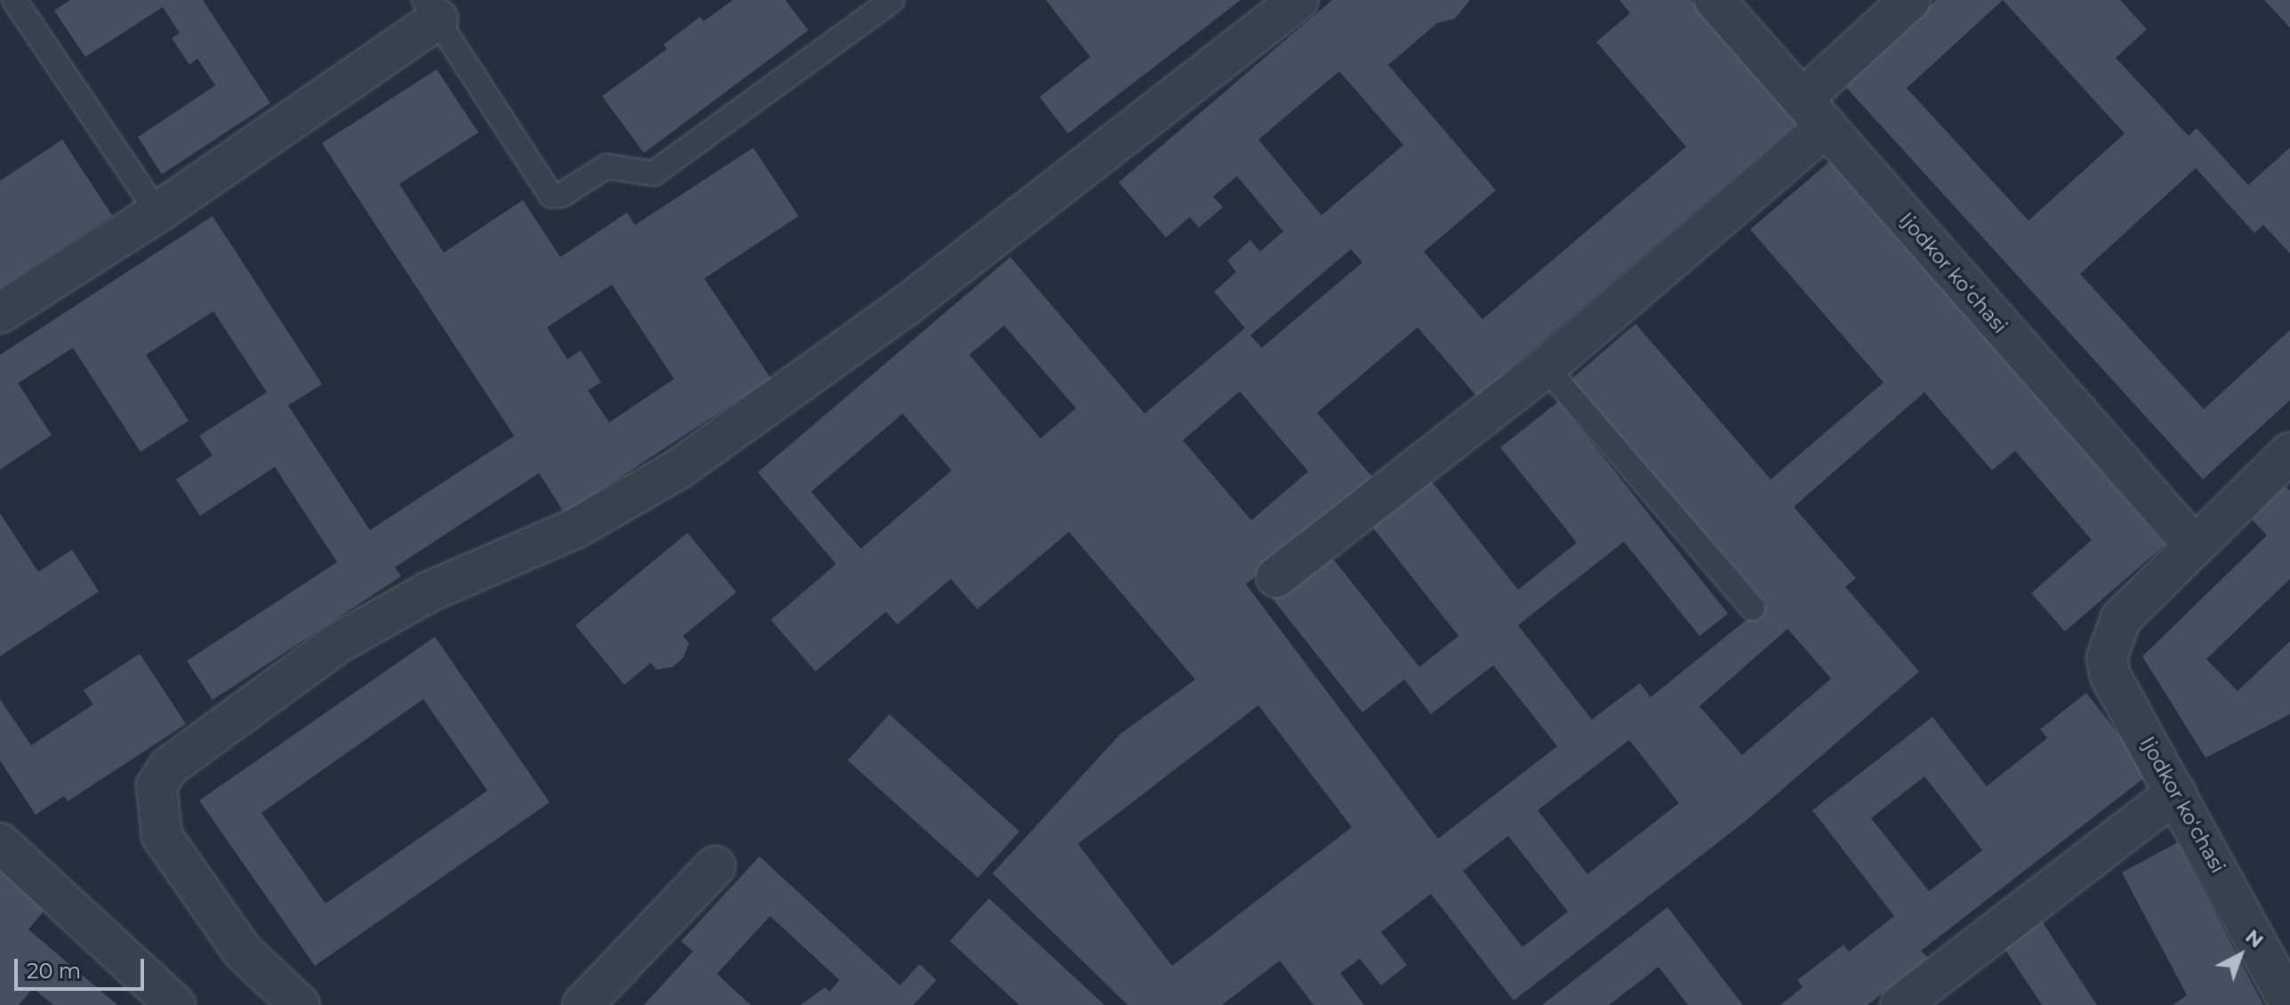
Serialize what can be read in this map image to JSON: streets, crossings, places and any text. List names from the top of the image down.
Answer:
{
  "streets": {
    "street": ["Ijodkor koʻchasi"]
  },
  "scale_bar": "20 m",
  "north": "top right"
}
